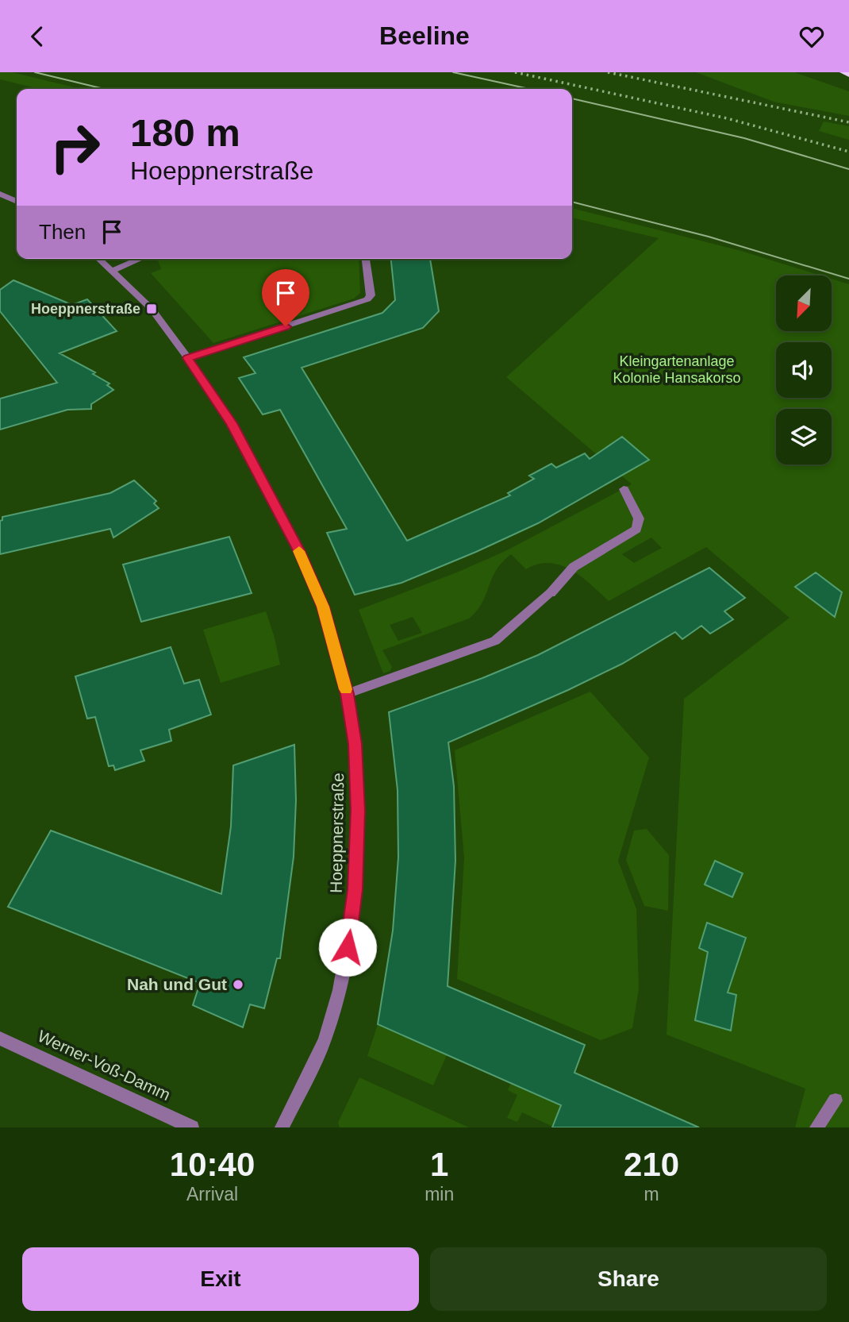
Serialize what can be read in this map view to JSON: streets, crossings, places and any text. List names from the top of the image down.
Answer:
{
  "streets": {
    "street": ["Hoeppnerstraße", "Werner-Voß-Damm"]
  },
  "parks": ["Kleingartenanlage Kolonie Hansakorso"],
  "places": {
    "transit": ["Hoeppnerstraße"],
    "other": ["Nah und Gut"]
  },
  "north": "bottom left",
  "page": {
    "header": "Beeline",
    "turn": ["180 m", "Hoeppnerstraße"],
    "then": "Then",
    "eta": [
      "10:40",
      "Arrival",
      "1",
      "min",
      "210",
      "m"
    ],
    "buttons": ["Exit", "Share"]
  }
}
